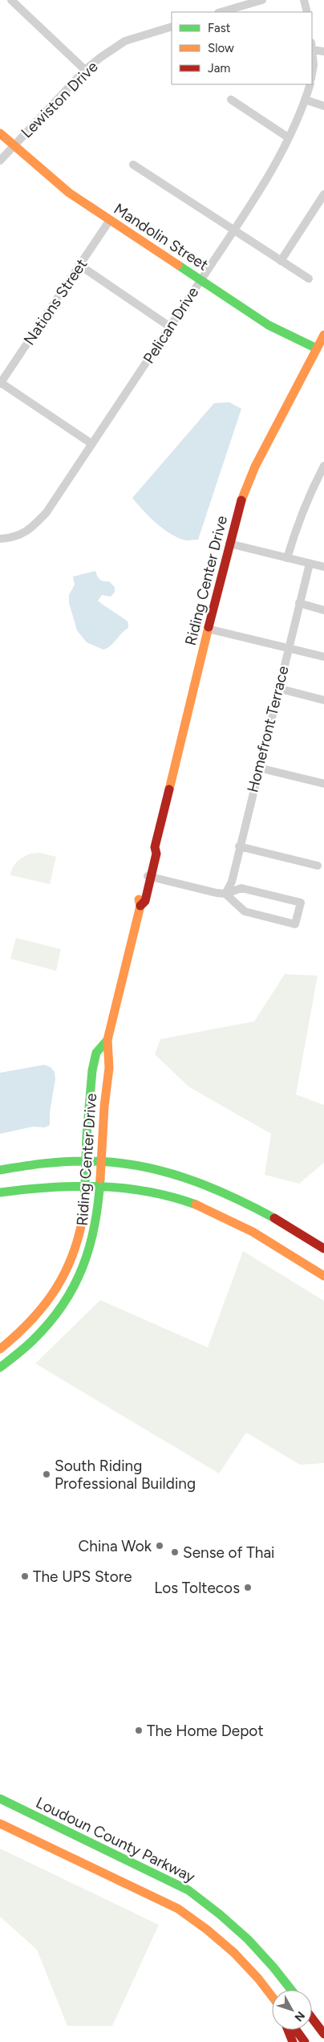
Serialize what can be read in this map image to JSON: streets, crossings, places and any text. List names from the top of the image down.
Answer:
{
  "streets": {
    "main road": ["Mandolin Street", "Riding Center Drive", "Loudoun County Parkway"],
    "street": [
      "Lewiston Drive",
      "Nations Street",
      "Pelican Drive",
      "Homefront Terrace"
    ]
  },
  "crossings": [
    ["Lewiston Drive", "Mandolin Street"],
    ["Mandolin Street", "Nations Street"],
    ["Mandolin Street", "Pelican Drive"],
    ["Mandolin Street", "Riding Center Drive"]
  ],
  "places": [
    "South Riding Professional Building",
    "China Wok",
    "Sense of Thai",
    "The UPS Store",
    "Los Toltecos",
    "The Home Depot"
  ],
  "legend": ["Fast", "Slow", "Jam"],
  "north": "bottom right"
}
